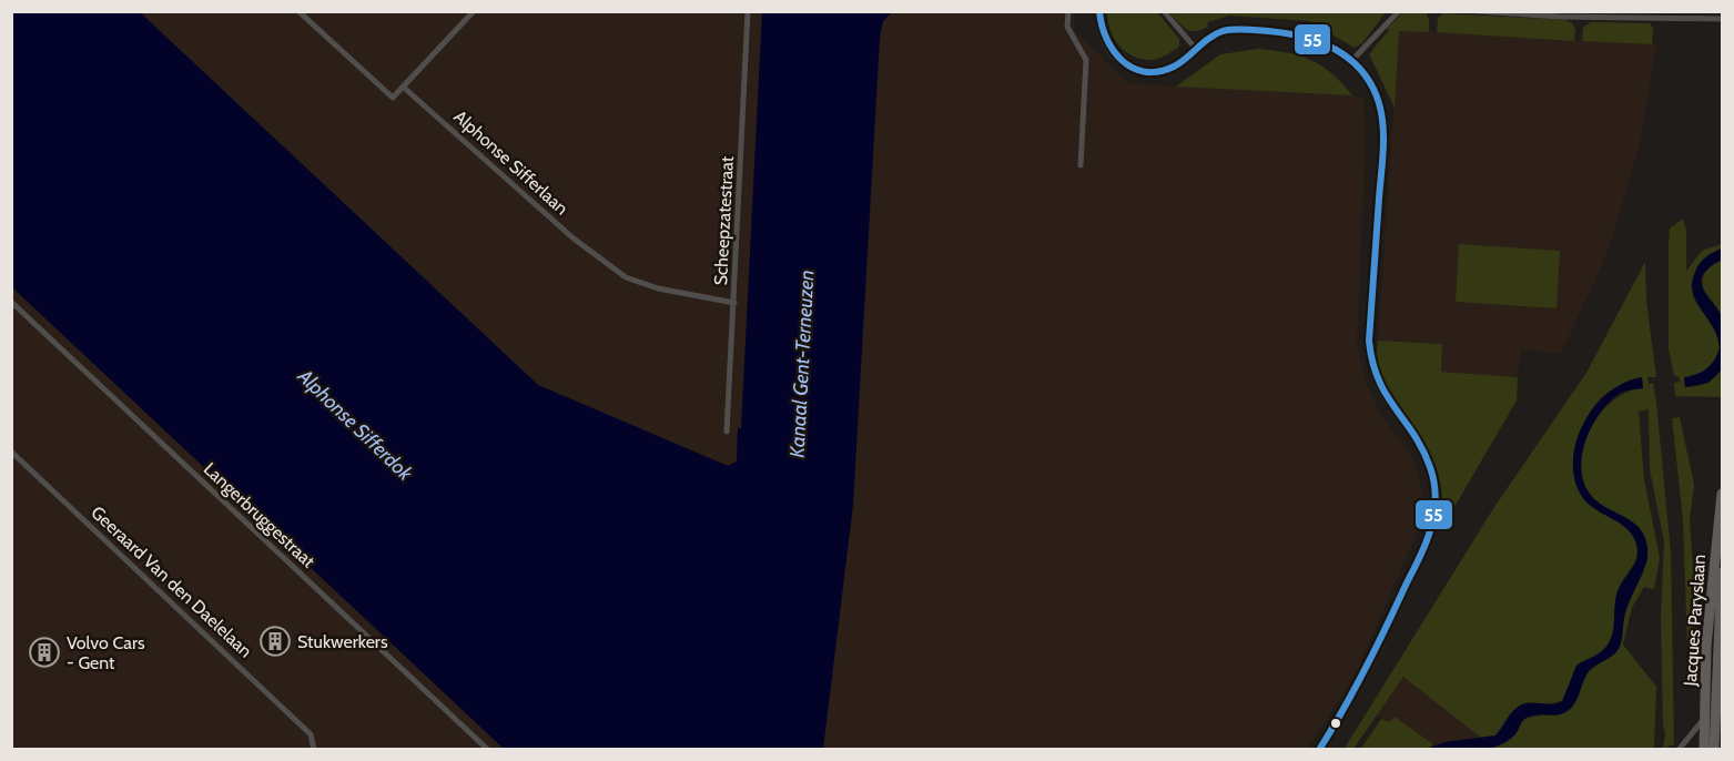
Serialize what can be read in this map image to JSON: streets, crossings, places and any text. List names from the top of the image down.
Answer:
{
  "streets": {
    "highway": ["Jacques Paryslaan"],
    "street": [
      "Alphonse Sifferlaan",
      "Scheepzatestraat",
      "Langerbruggestraat",
      "Geeraard Van den Daelelaan"
    ]
  },
  "crossings": [
    ["Alphonse Sifferlaan", "Scheepzatestraat"]
  ],
  "water": ["Kanaal Gent-Terneuzen", "Alphonse Sifferdok"],
  "places": {
    "building": ["Stukwerkers", "Volvo Cars - Gent"]
  },
  "lines": ["transit line 55"]
}
